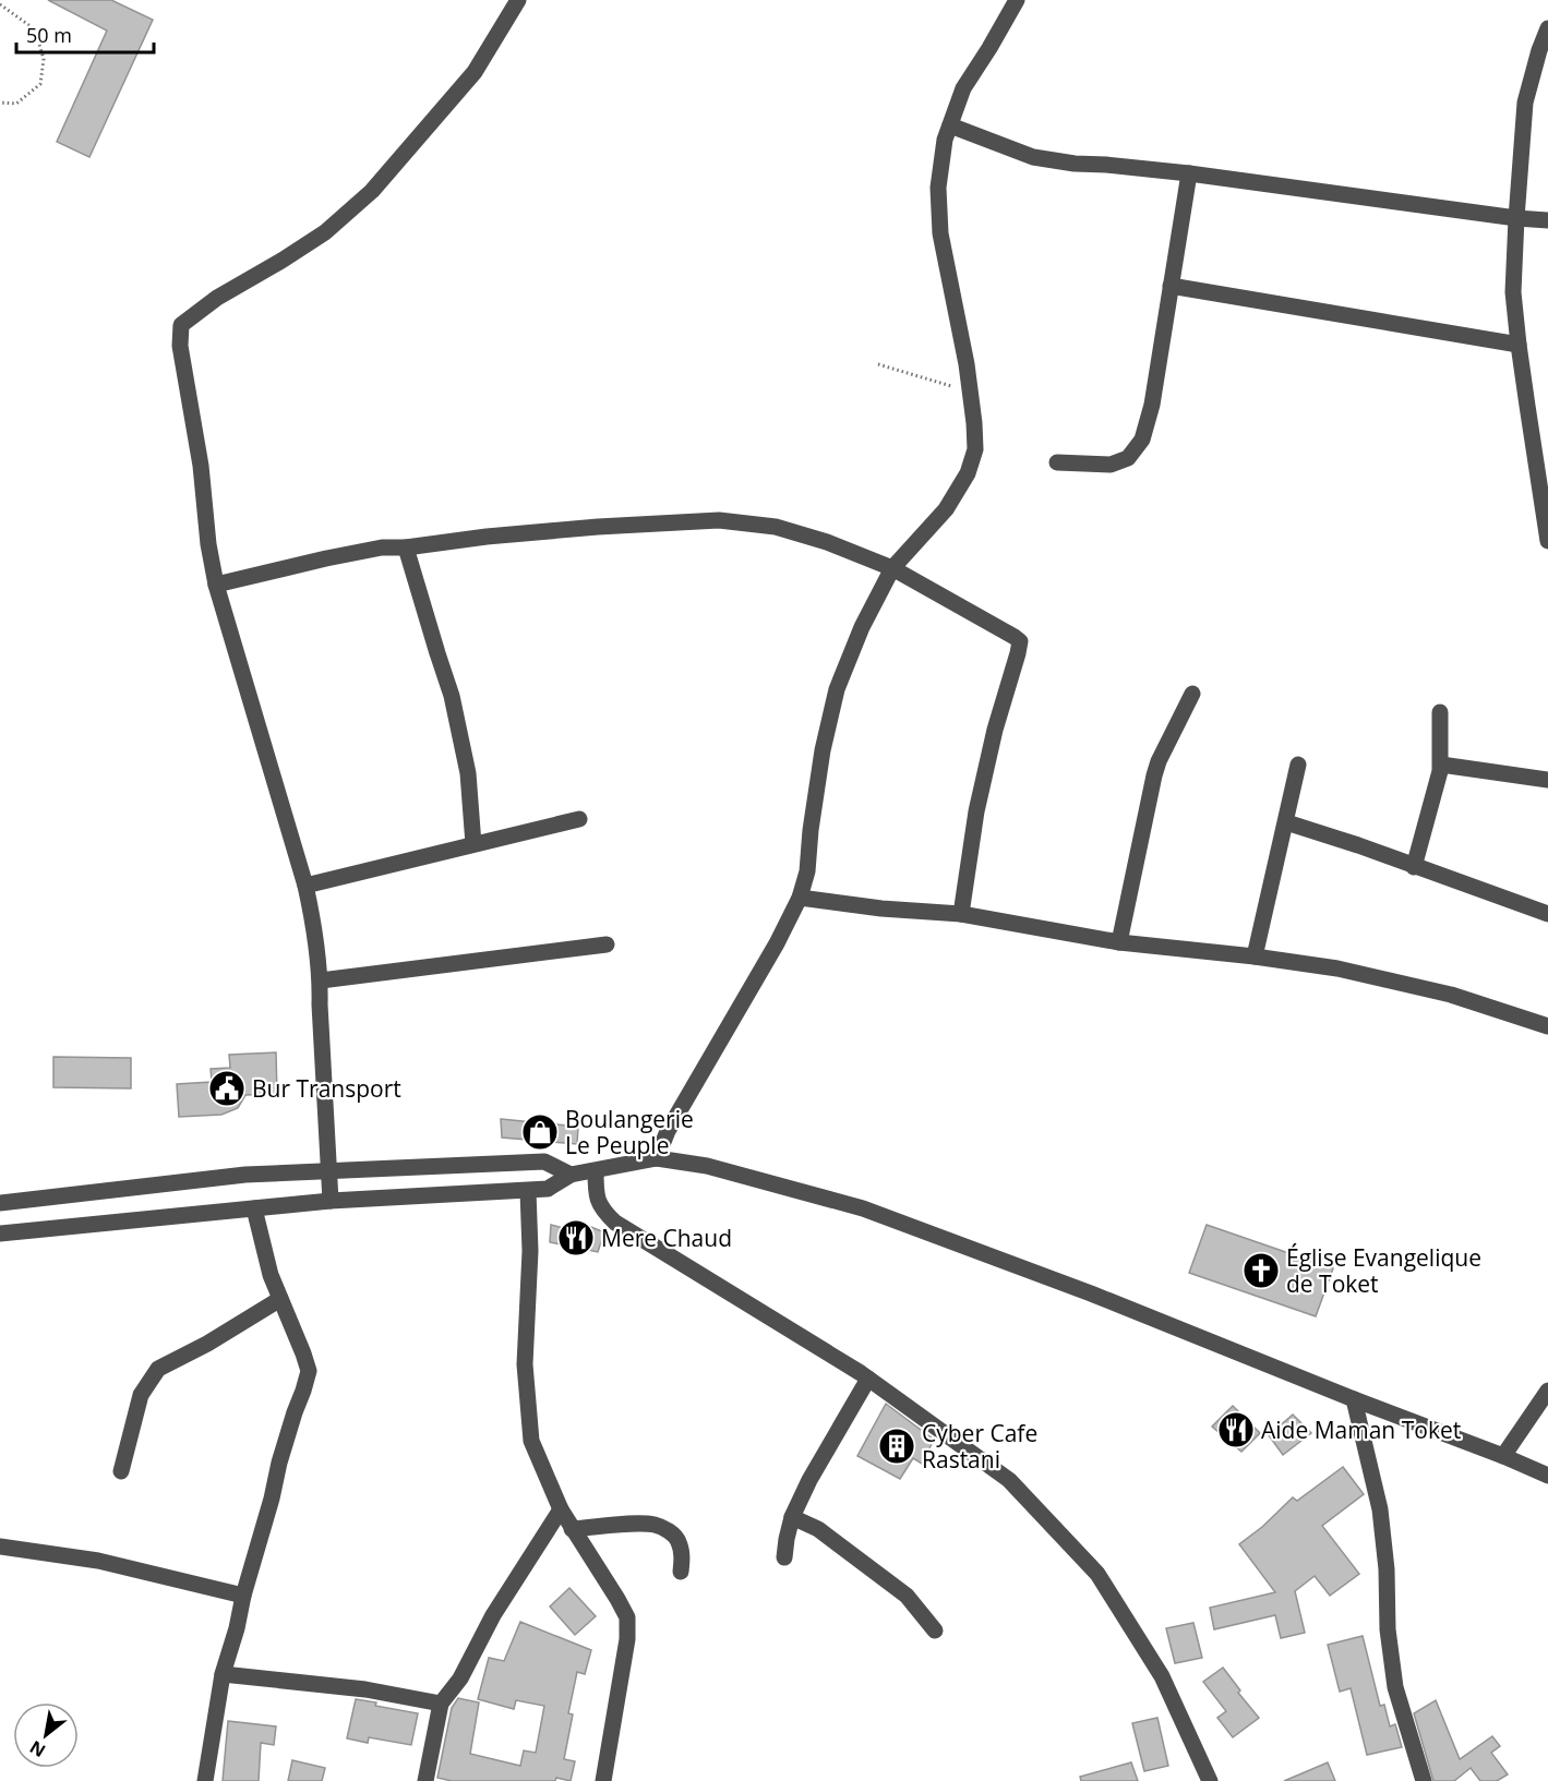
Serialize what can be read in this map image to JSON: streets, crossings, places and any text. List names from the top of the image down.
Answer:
{
  "places": {
    "public building": ["Bur Transport"],
    "shop": ["Boulangerie Le Peuple"],
    "restaurant": ["Mere Chaud", "Aide Maman Toket"],
    "church": ["Église Evangelique de Toket"],
    "building": ["Cyber Cafe Rastani"]
  },
  "scale_bar": "50 m",
  "north": "bottom left"
}
